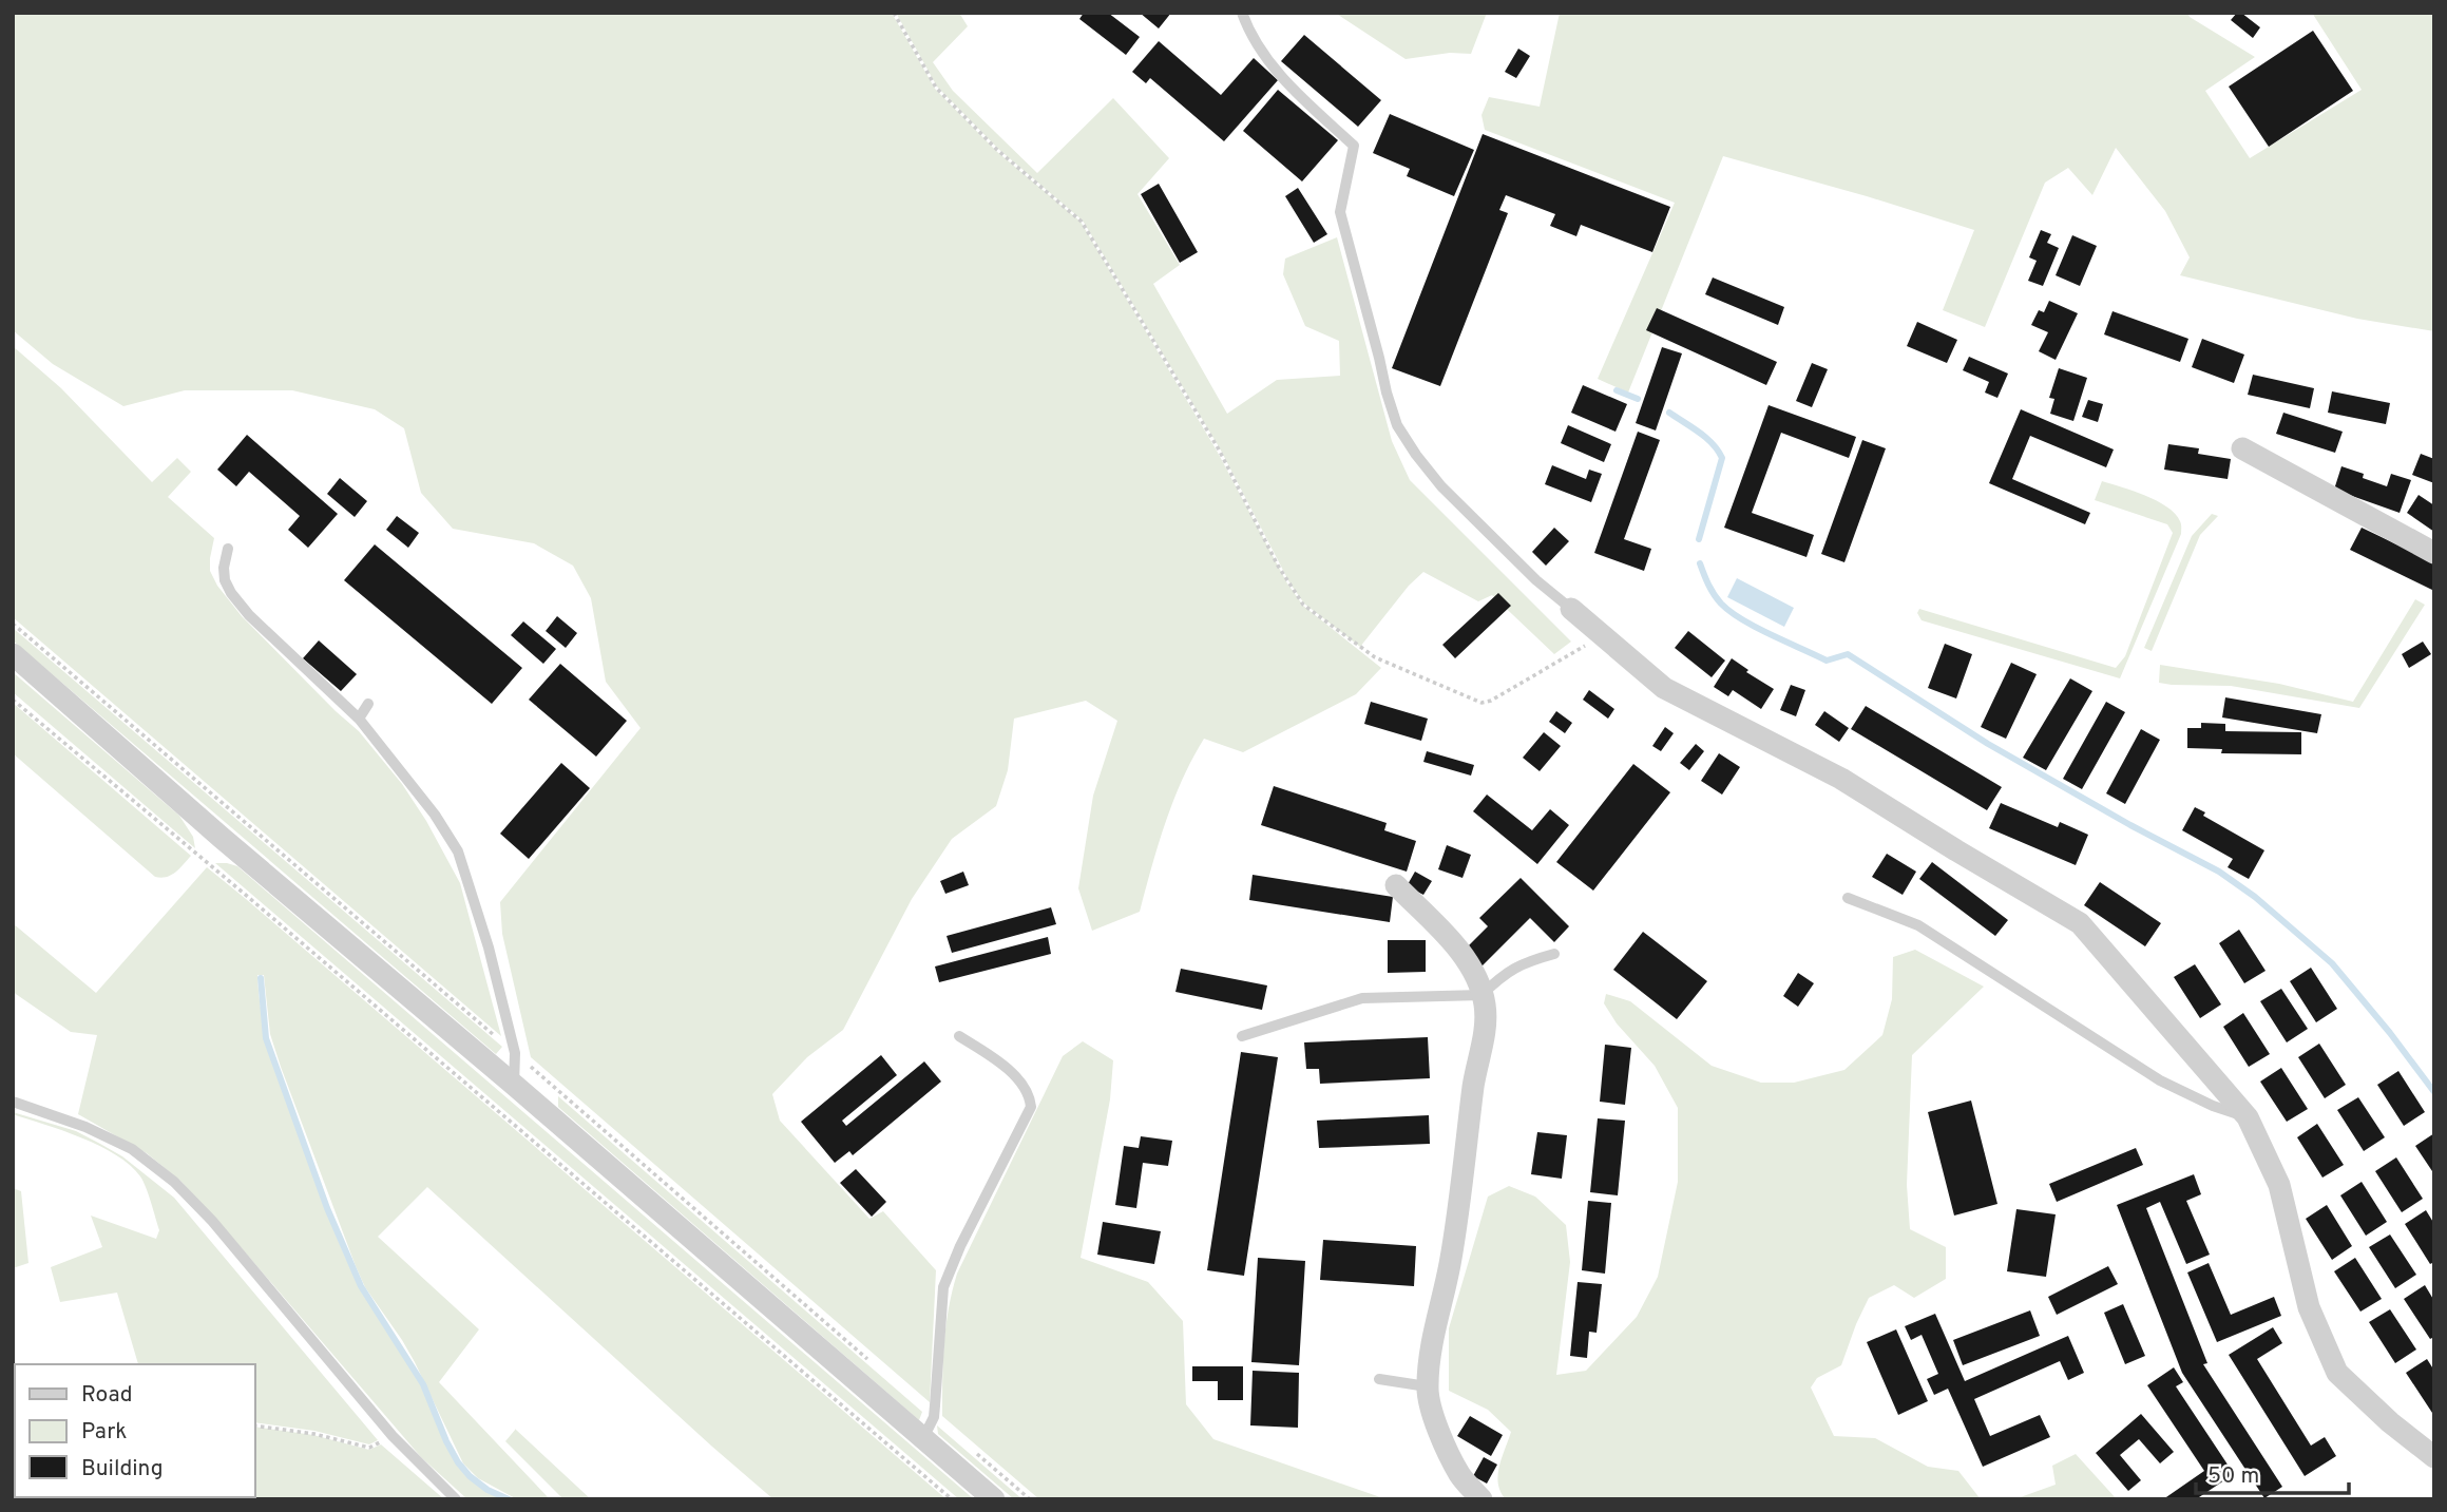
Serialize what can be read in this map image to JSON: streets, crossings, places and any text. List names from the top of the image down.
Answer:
{
  "legend": ["Road", "Park", "Building"],
  "scale_bar": "50 m"
}
